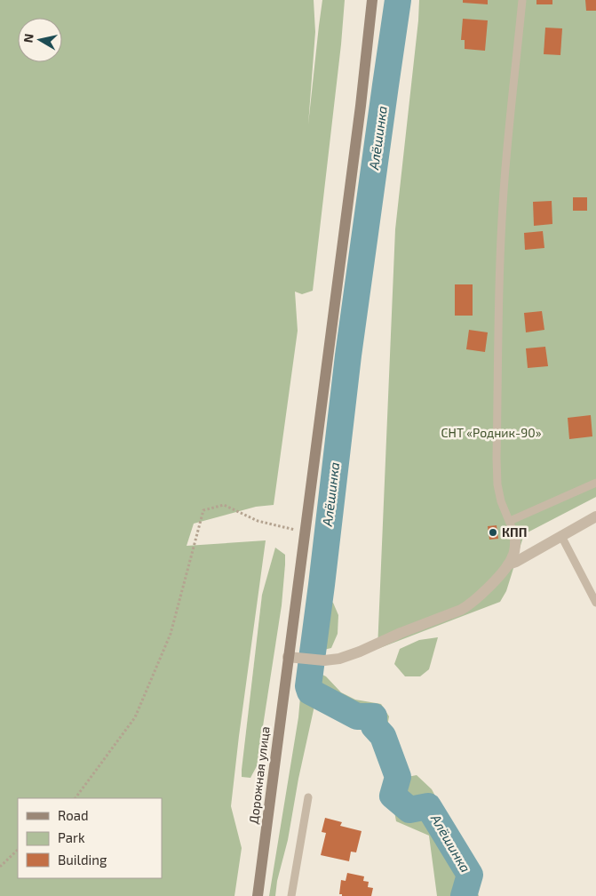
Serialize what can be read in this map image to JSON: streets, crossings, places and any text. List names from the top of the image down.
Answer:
{
  "streets": {
    "street": ["Дорожная улица"]
  },
  "water": ["Алёшинка"],
  "parks": ["СНТ «Родник-90»"],
  "places": ["КПП"],
  "legend": ["Road", "Park", "Building"],
  "north": "left"
}
